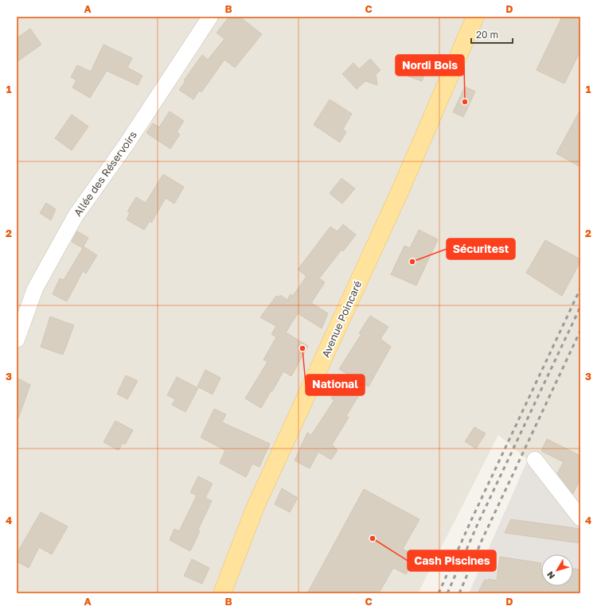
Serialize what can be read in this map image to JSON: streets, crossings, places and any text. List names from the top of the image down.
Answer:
{
  "streets": {
    "main road": ["Avenue Poincaré"],
    "street": ["Allée des Réservoirs"]
  },
  "places": [
    "Nordi Bois",
    "Sécuritest",
    "National",
    "Cash Piscines"
  ],
  "scale_bar": "20 m",
  "north": "bottom left",
  "grid": {
    "columns": [
      "A",
      "B",
      "C",
      "D"
    ],
    "rows": [
      "1",
      "2",
      "3",
      "4"
    ]
  }
}
